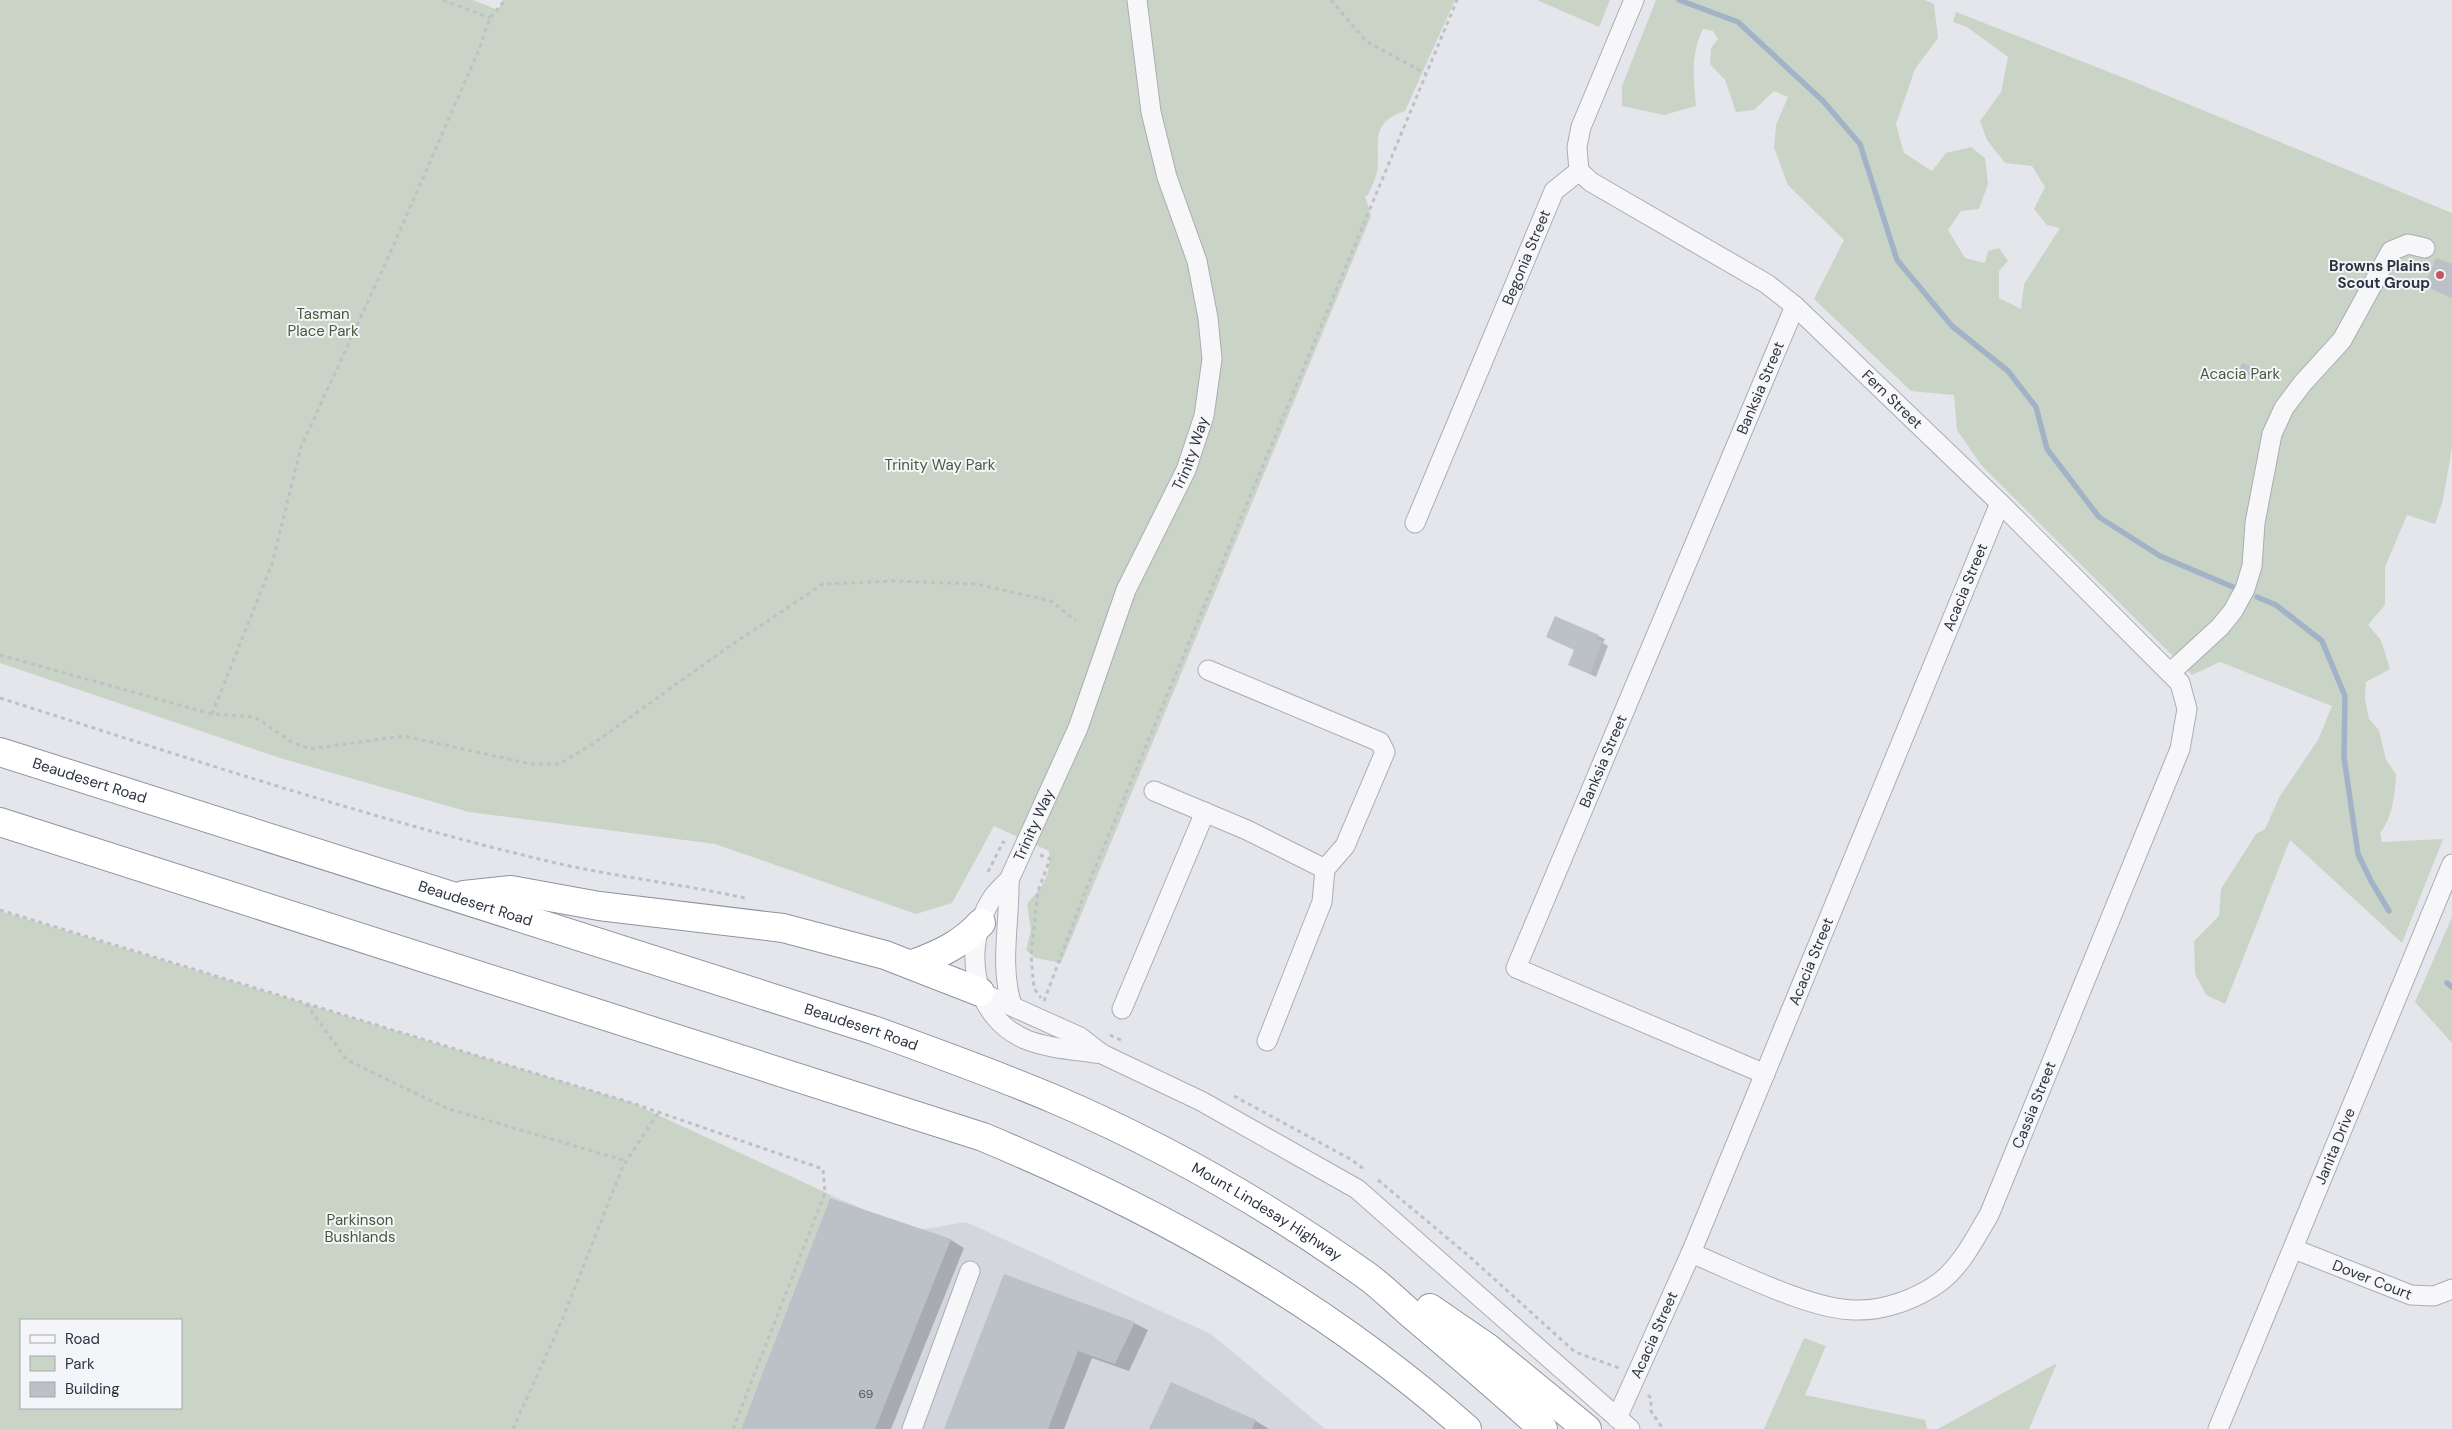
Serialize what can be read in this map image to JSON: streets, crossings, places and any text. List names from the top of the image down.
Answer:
{
  "streets": {
    "highway": ["Beaudesert Road", "Mount Lindesay Highway"],
    "street": [
      "Begonia Street",
      "Banksia Street",
      "Fern Street",
      "Trinity Way",
      "Acacia Street",
      "Cassia Street",
      "Janita Drive",
      "Dover Court"
    ]
  },
  "crossings": [
    ["Begonia Street", "Fern Street"],
    ["Banksia Street", "Fern Street"],
    ["Banksia Street", "Acacia Street"],
    ["Fern Street", "Acacia Street"],
    ["Fern Street", "Cassia Street"],
    ["Acacia Street", "Cassia Street"],
    ["Beaudesert Road", "Mount Lindesay Highway"],
    ["Janita Drive", "Dover Court"]
  ],
  "parks": [
    "Tasman Place Park",
    "Acacia Park",
    "Trinity Way Park",
    "Parkinson Bushlands"
  ],
  "places": ["Browns Plains Scout Group"],
  "house_numbers": ["69"],
  "legend": ["Road", "Park", "Building"]
}
